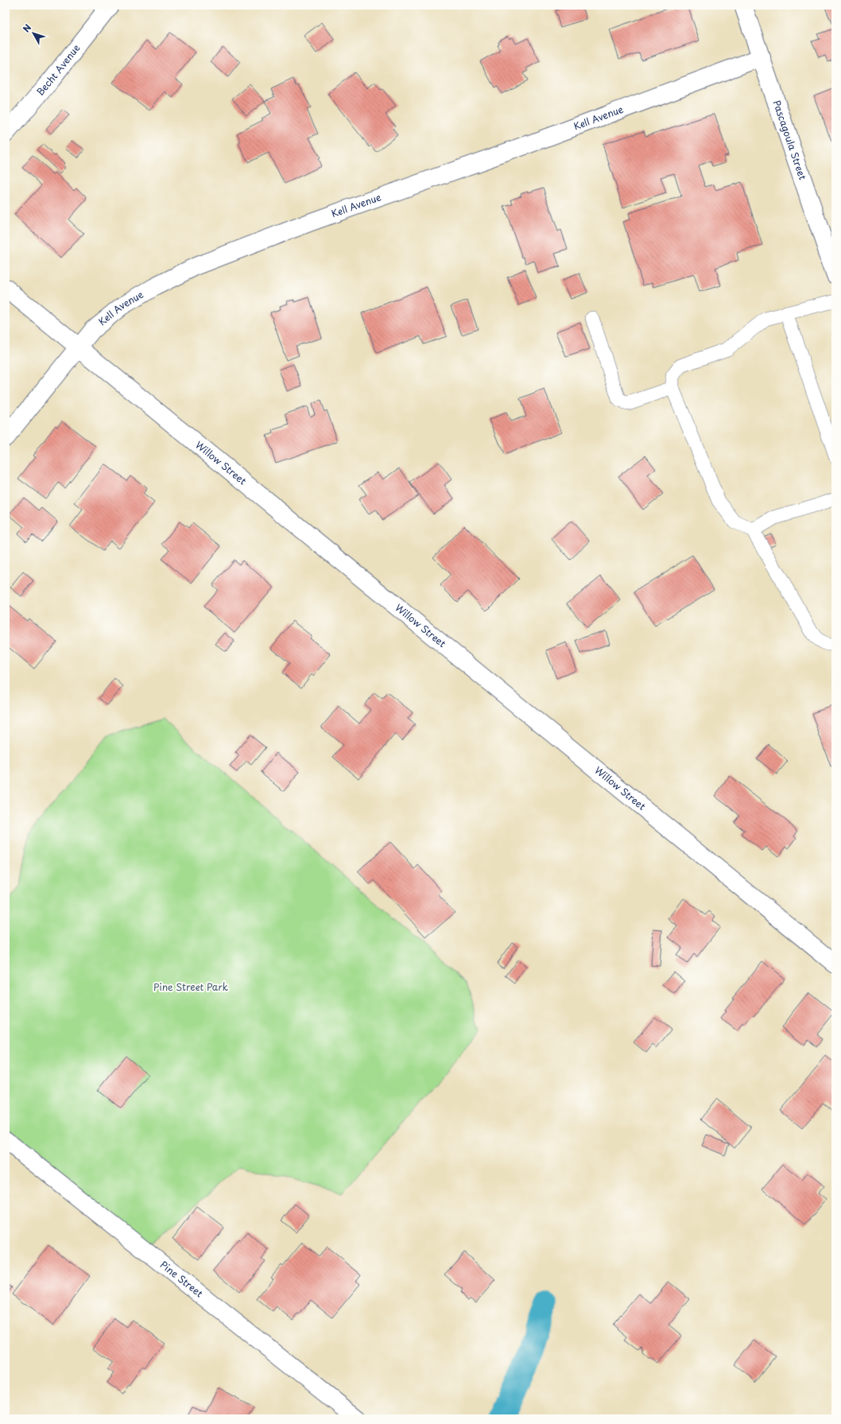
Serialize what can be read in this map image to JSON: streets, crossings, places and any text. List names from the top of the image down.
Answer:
{
  "streets": {
    "street": [
      "Becht Avenue",
      "Kell Avenue",
      "Pascagoula Street",
      "Willow Street",
      "Pine Street"
    ]
  },
  "crossings": [
    ["Kell Avenue", "Pascagoula Street"],
    ["Kell Avenue", "Willow Street"]
  ],
  "parks": ["Pine Street Park"],
  "north": "top left"
}
